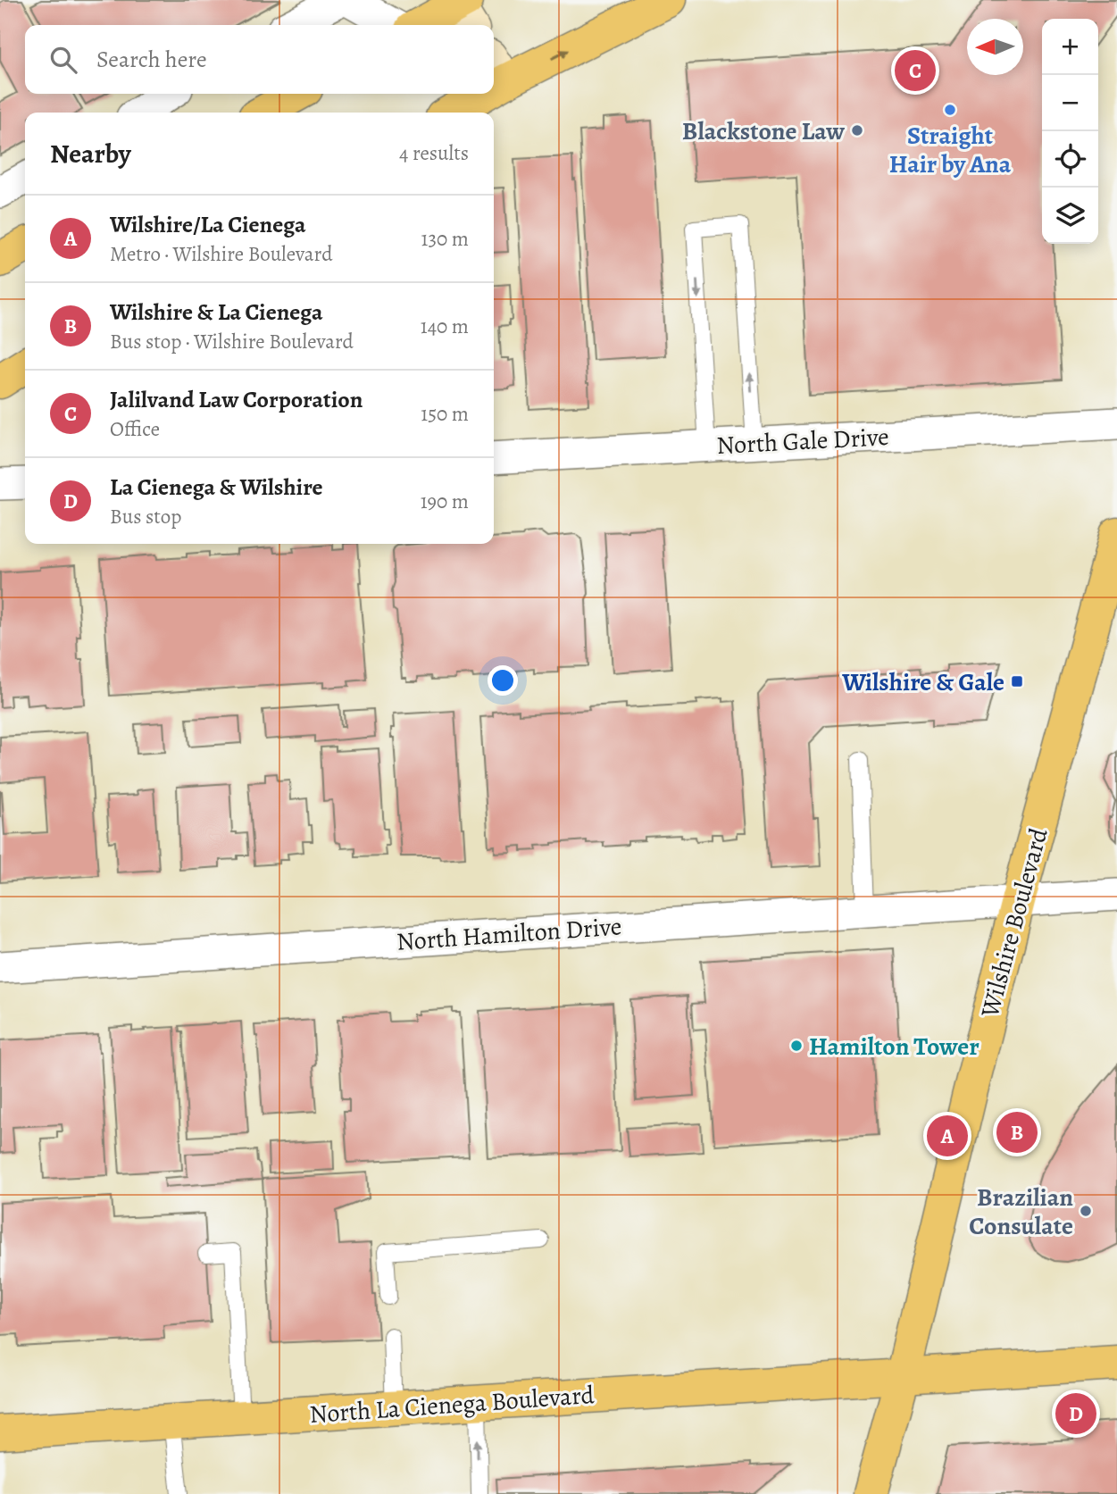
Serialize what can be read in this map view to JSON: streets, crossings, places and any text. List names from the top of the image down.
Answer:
{
  "streets": {
    "main road": ["Wilshire Boulevard", "North La Cienega Boulevard"],
    "street": ["North Gale Drive", "North Hamilton Drive"]
  },
  "crossings": [
    ["Wilshire Boulevard", "North Hamilton Drive"],
    ["Wilshire Boulevard", "North La Cienega Boulevard"]
  ],
  "places": {
    "other": [
      "Straight Hair by Ana",
      "Blackstone Law",
      "Hamilton Tower",
      "Brazilian Consulate"
    ],
    "transit": ["Wilshire & Gale"]
  },
  "north": "left",
  "page": {
    "map_buttons": ["+", "−"],
    "search": "Search here",
    "pins": [
      "C",
      "B",
      "A",
      "D"
    ],
    "heading": ["Nearby", "4 results"],
    "list": [
      {
        "mark": "A",
        "name": "Wilshire/La Cienega",
        "note": "Metro · Wilshire Boulevard",
        "value": "130 m"
      },
      {
        "mark": "B",
        "name": "Wilshire & La Cienega",
        "note": "Bus stop · Wilshire Boulevard",
        "value": "140 m"
      },
      {
        "mark": "C",
        "name": "Jalilvand Law Corporation",
        "note": "Office",
        "value": "150 m"
      },
      {
        "mark": "D",
        "name": "La Cienega & Wilshire",
        "note": "Bus stop",
        "value": "190 m"
      }
    ]
  }
}
